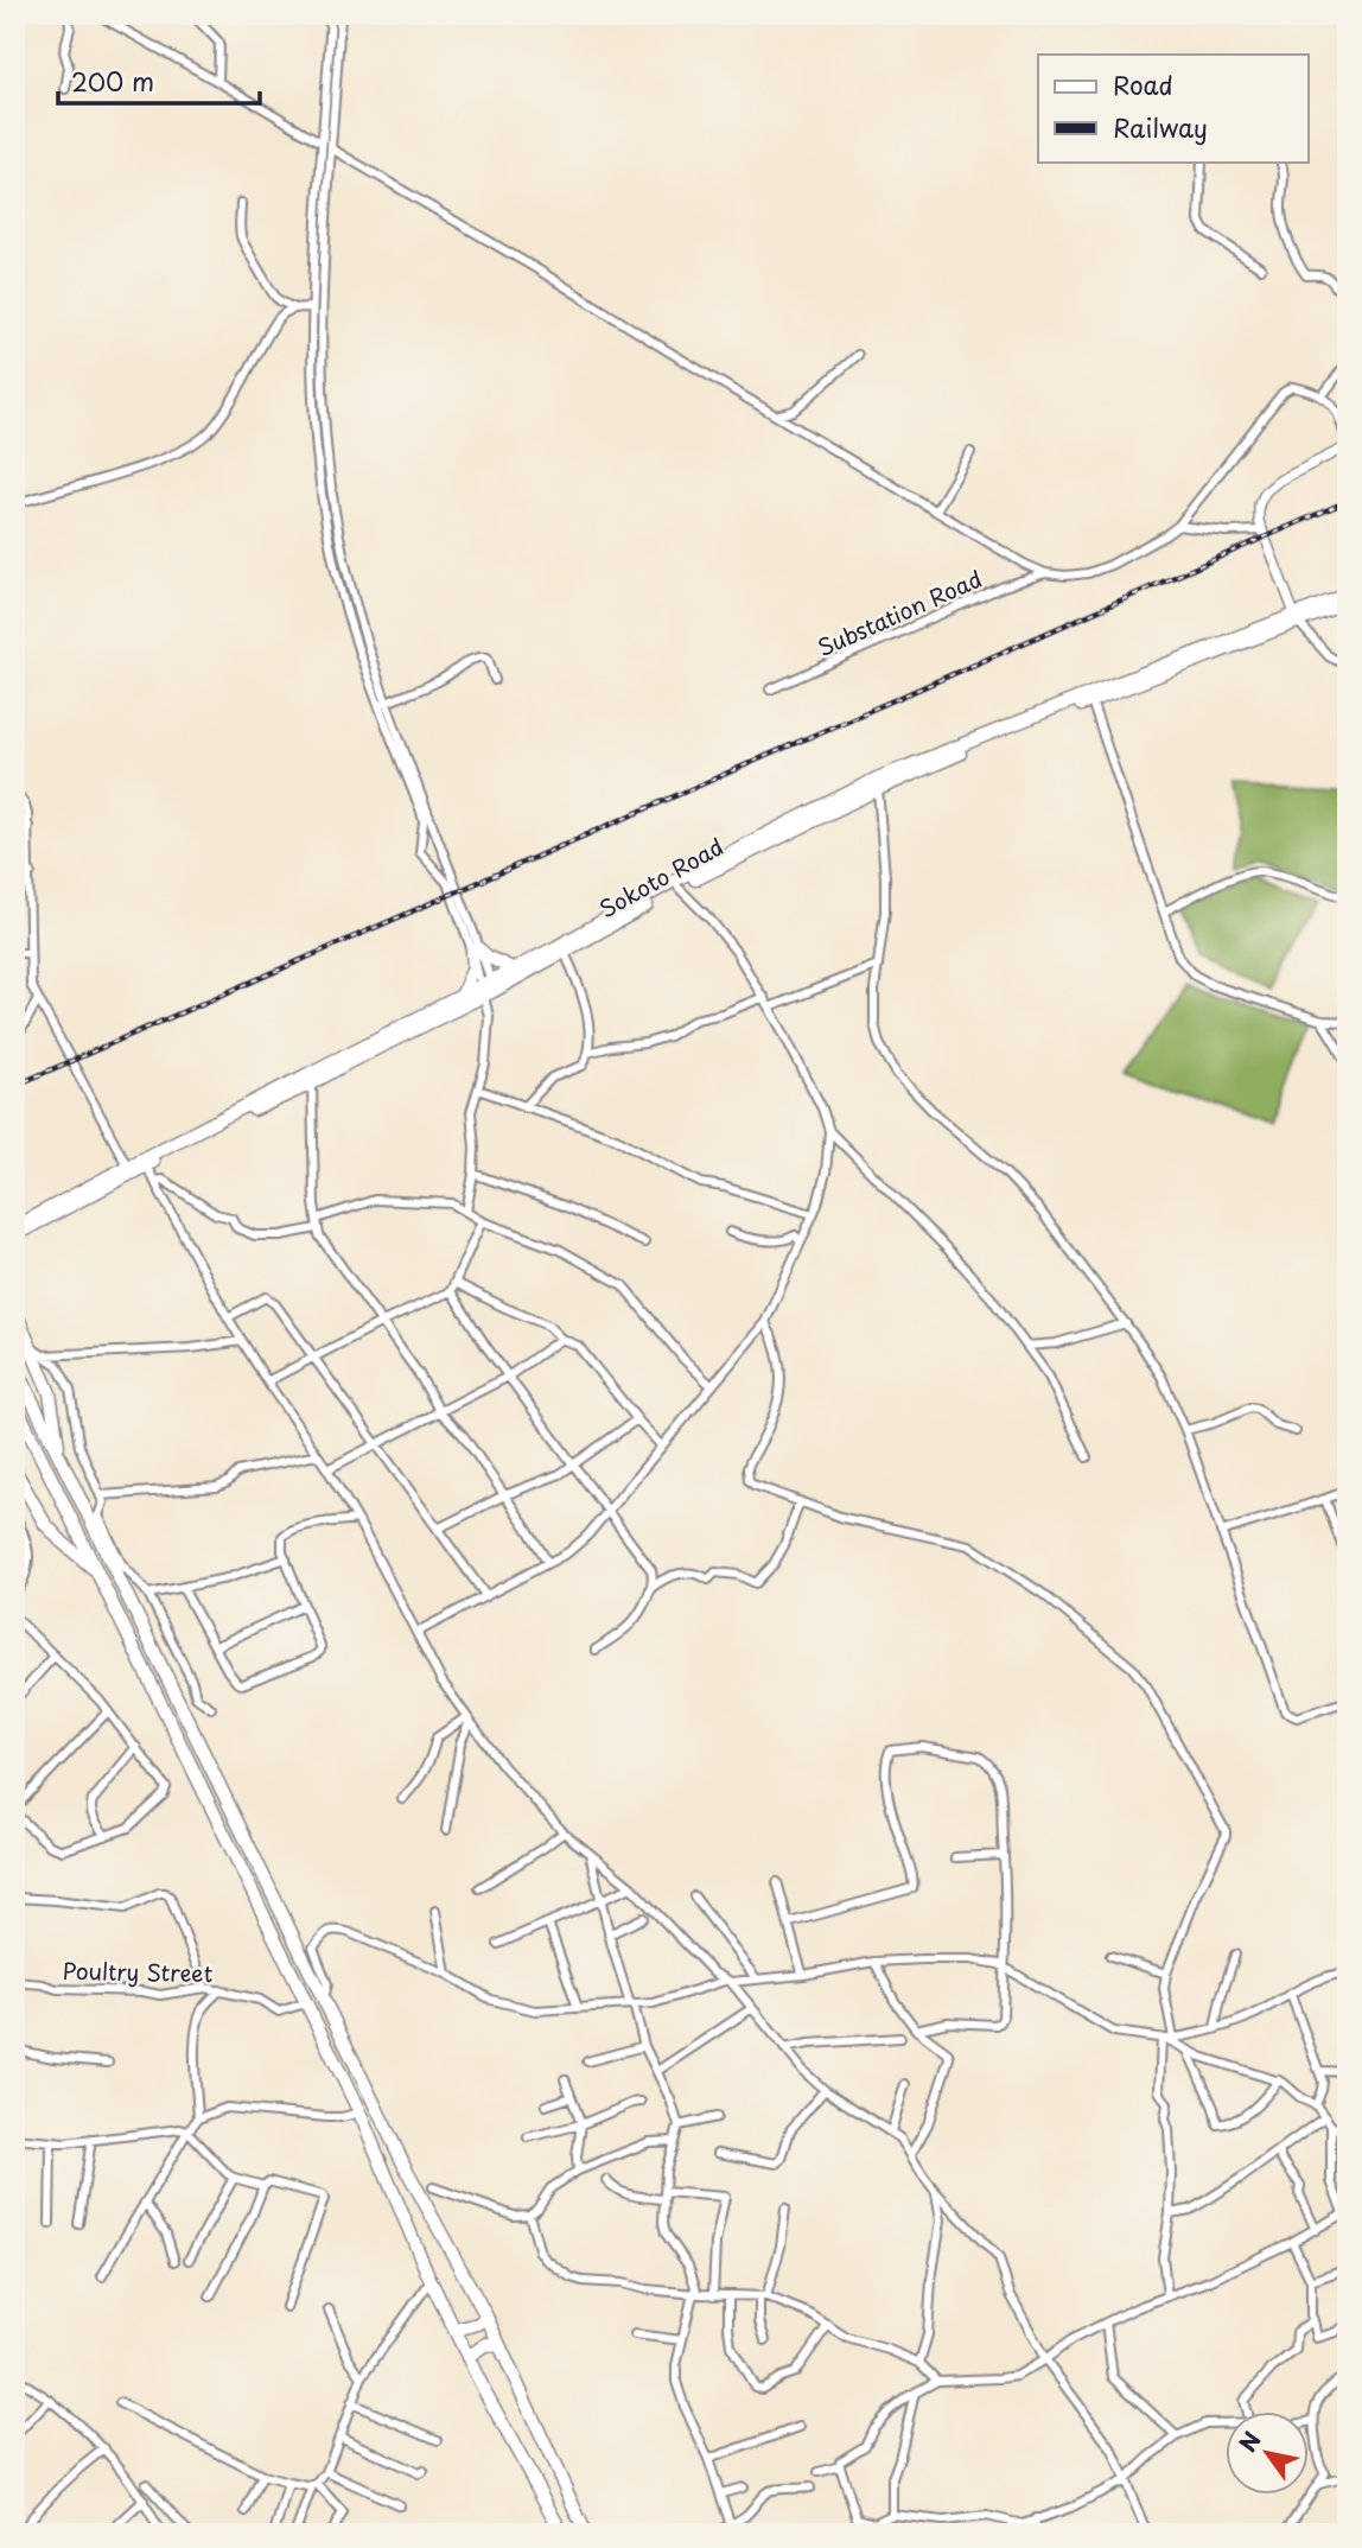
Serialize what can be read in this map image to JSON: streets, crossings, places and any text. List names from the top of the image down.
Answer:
{
  "streets": {
    "main road": ["Sokoto Road"],
    "street": ["Substation Road", "Poultry Street"]
  },
  "legend": ["Road", "Railway"],
  "scale_bar": "200 m",
  "north": "top left"
}
